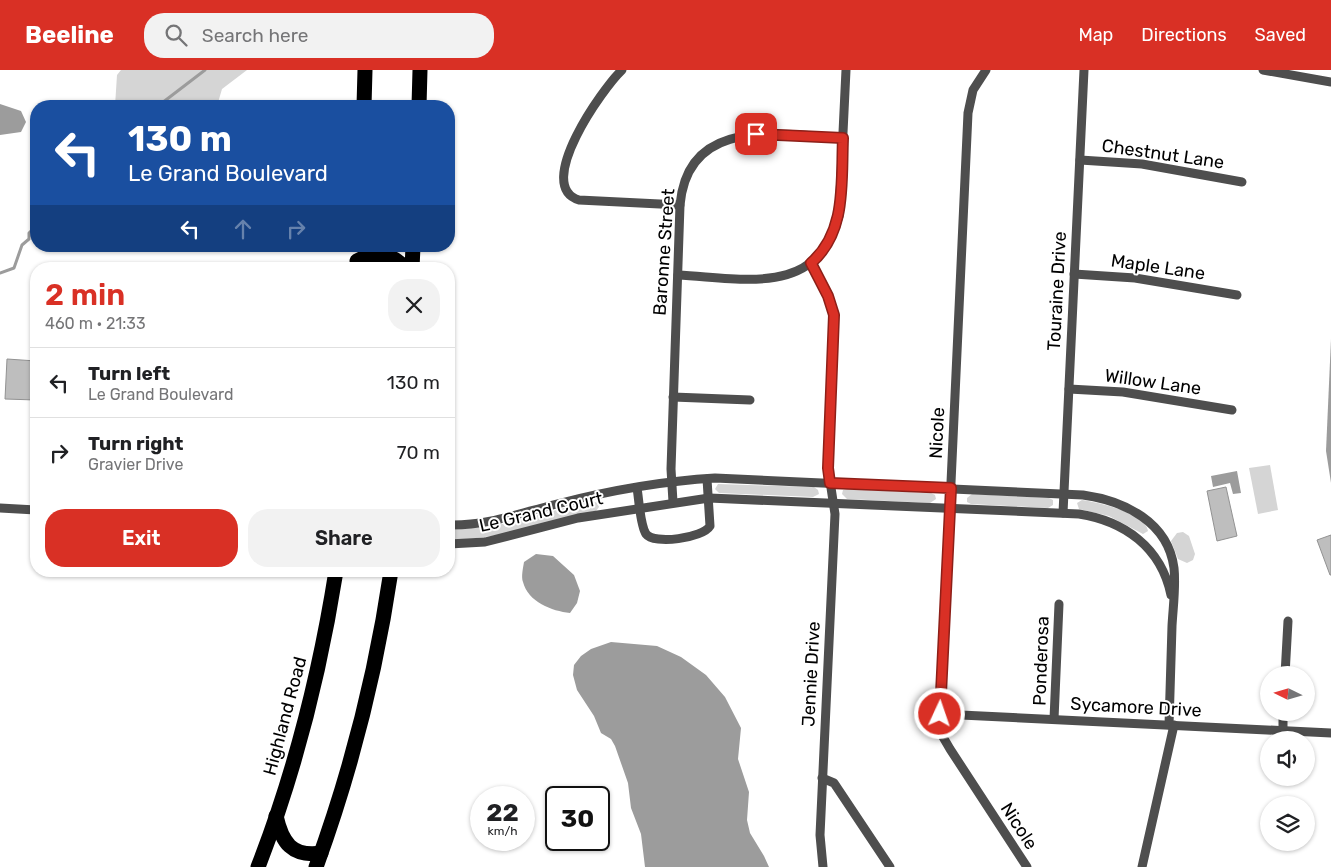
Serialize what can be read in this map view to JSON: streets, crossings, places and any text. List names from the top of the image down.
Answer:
{
  "streets": {
    "highway": ["Highland Road"],
    "street": [
      "Chestnut Lane",
      "Baronne Street",
      "Maple Lane",
      "Touraine Drive",
      "Willow Lane",
      "Nicole",
      "Le Grand Court",
      "Ponderosa",
      "Jennie Drive",
      "Sycamore Drive"
    ]
  },
  "crossings": [
    ["Chestnut Lane", "Touraine Drive"],
    ["Baronne Street", "Le Grand Court"],
    ["Baronne Street", "Jennie Drive"],
    ["Maple Lane", "Touraine Drive"],
    ["Touraine Drive", "Willow Lane"],
    ["Touraine Drive", "Le Grand Court"],
    ["Nicole", "Le Grand Court"],
    ["Nicole", "Sycamore Drive"],
    ["Le Grand Court", "Jennie Drive"],
    ["Le Grand Court", "Sycamore Drive"],
    ["Ponderosa", "Sycamore Drive"]
  ],
  "north": "left",
  "page": {
    "header": "Beeline",
    "search": "Search here",
    "nav": ["Map", "Directions", "Saved"],
    "turn": ["130 m", "Le Grand Boulevard"],
    "heading": ["2 min", "460 m · 21:33"],
    "list": [
      {
        "name": "Turn left",
        "note": "Le Grand Boulevard",
        "value": "130 m"
      },
      {
        "name": "Turn right",
        "note": "Gravier Drive",
        "value": "70 m"
      }
    ],
    "buttons": ["Exit", "Share"],
    "speed": "22 km/h",
    "limit": "30"
  }
}
